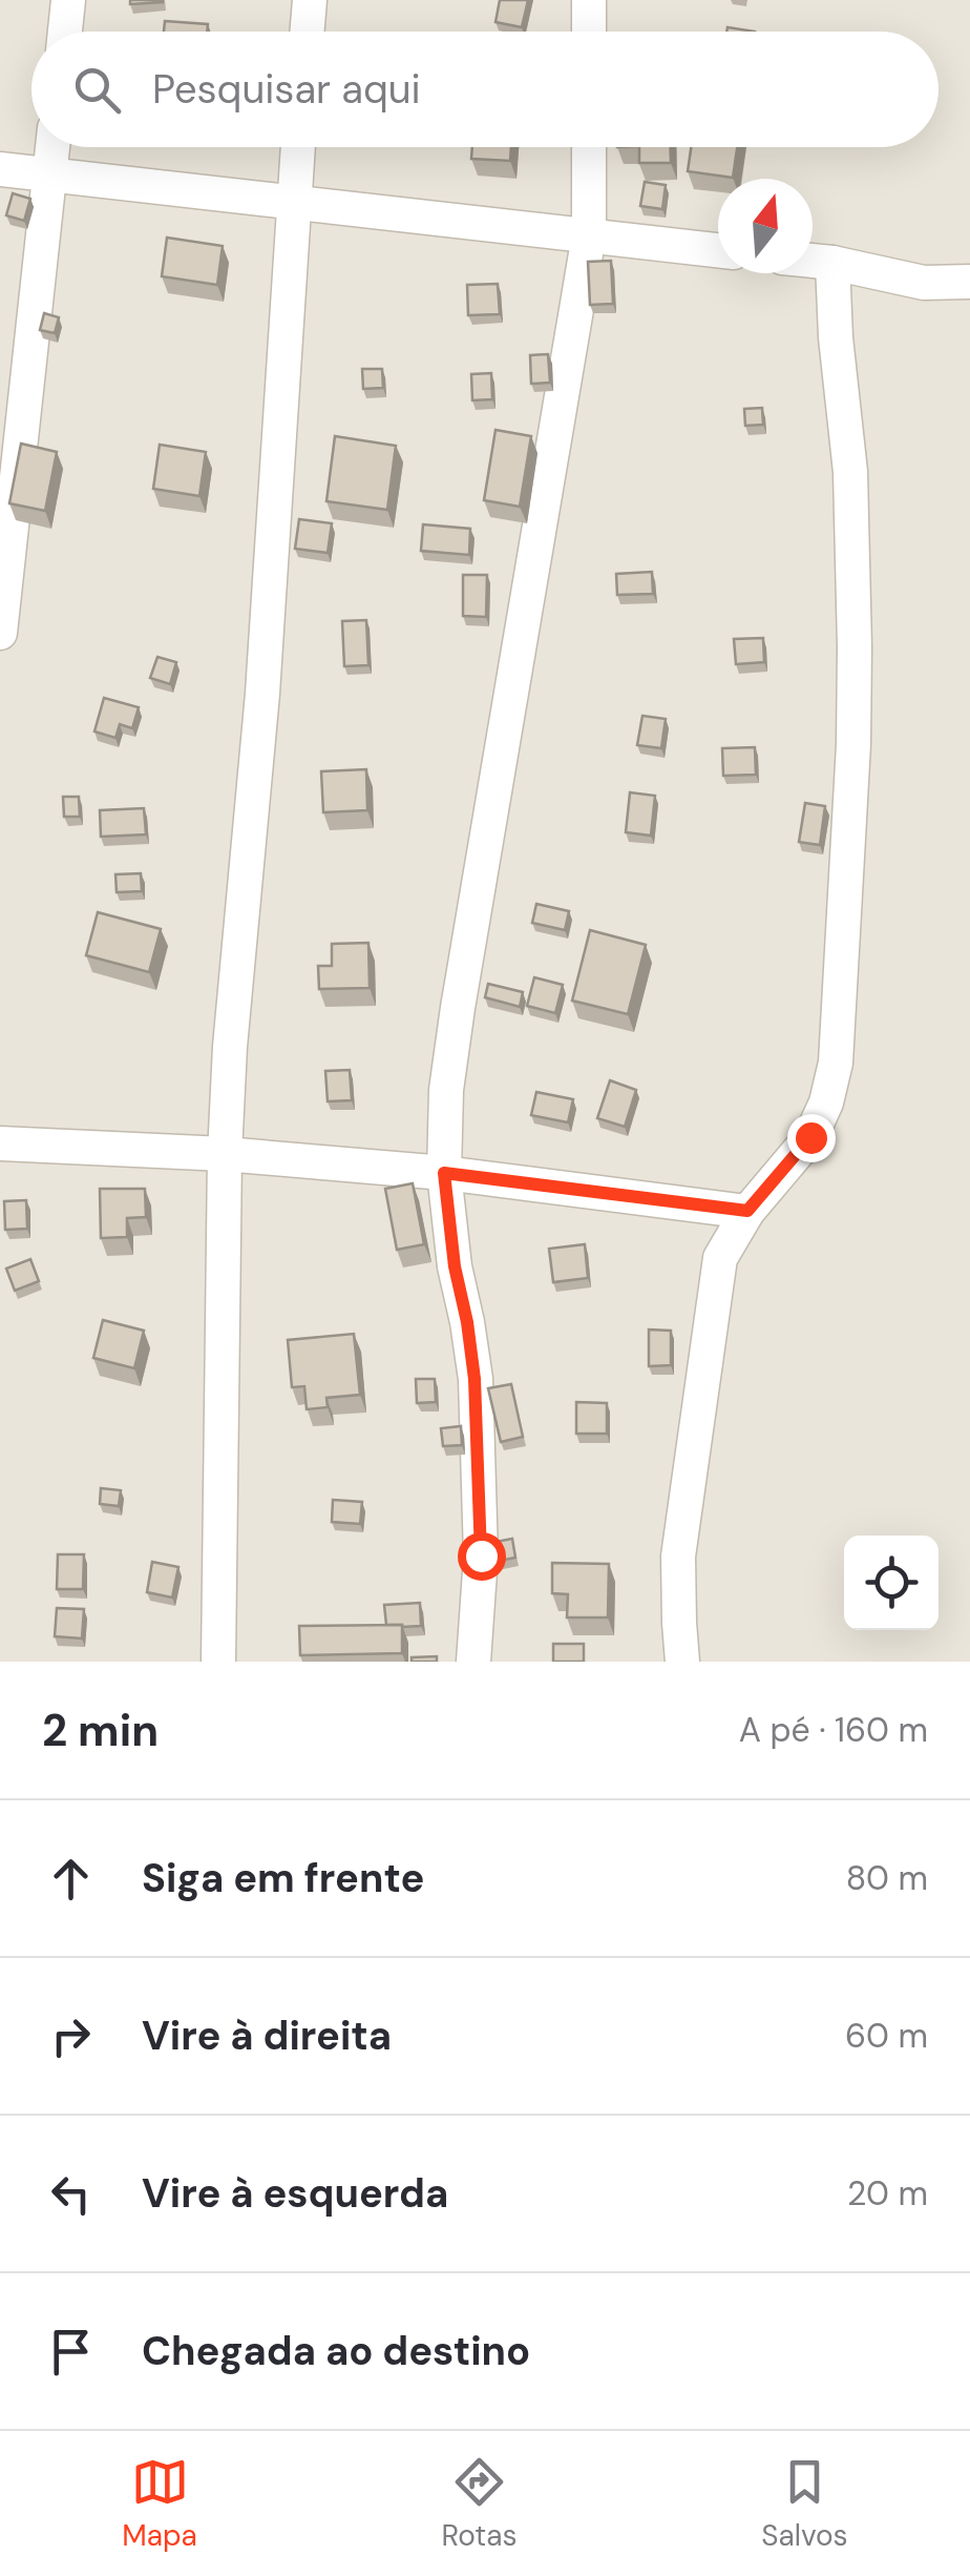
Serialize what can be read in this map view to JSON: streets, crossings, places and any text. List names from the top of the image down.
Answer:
{
  "north": "top",
  "page": {
    "search": "Pesquisar aqui",
    "heading": ["2 min", "A pé · 160 m"],
    "list": [
      ["Siga em frente", "80 m"],
      ["Vire à direita", "60 m"],
      ["Vire à esquerda", "20 m"],
      "Chegada ao destino"
    ],
    "nav": ["Mapa", "Rotas", "Salvos"]
  }
}
